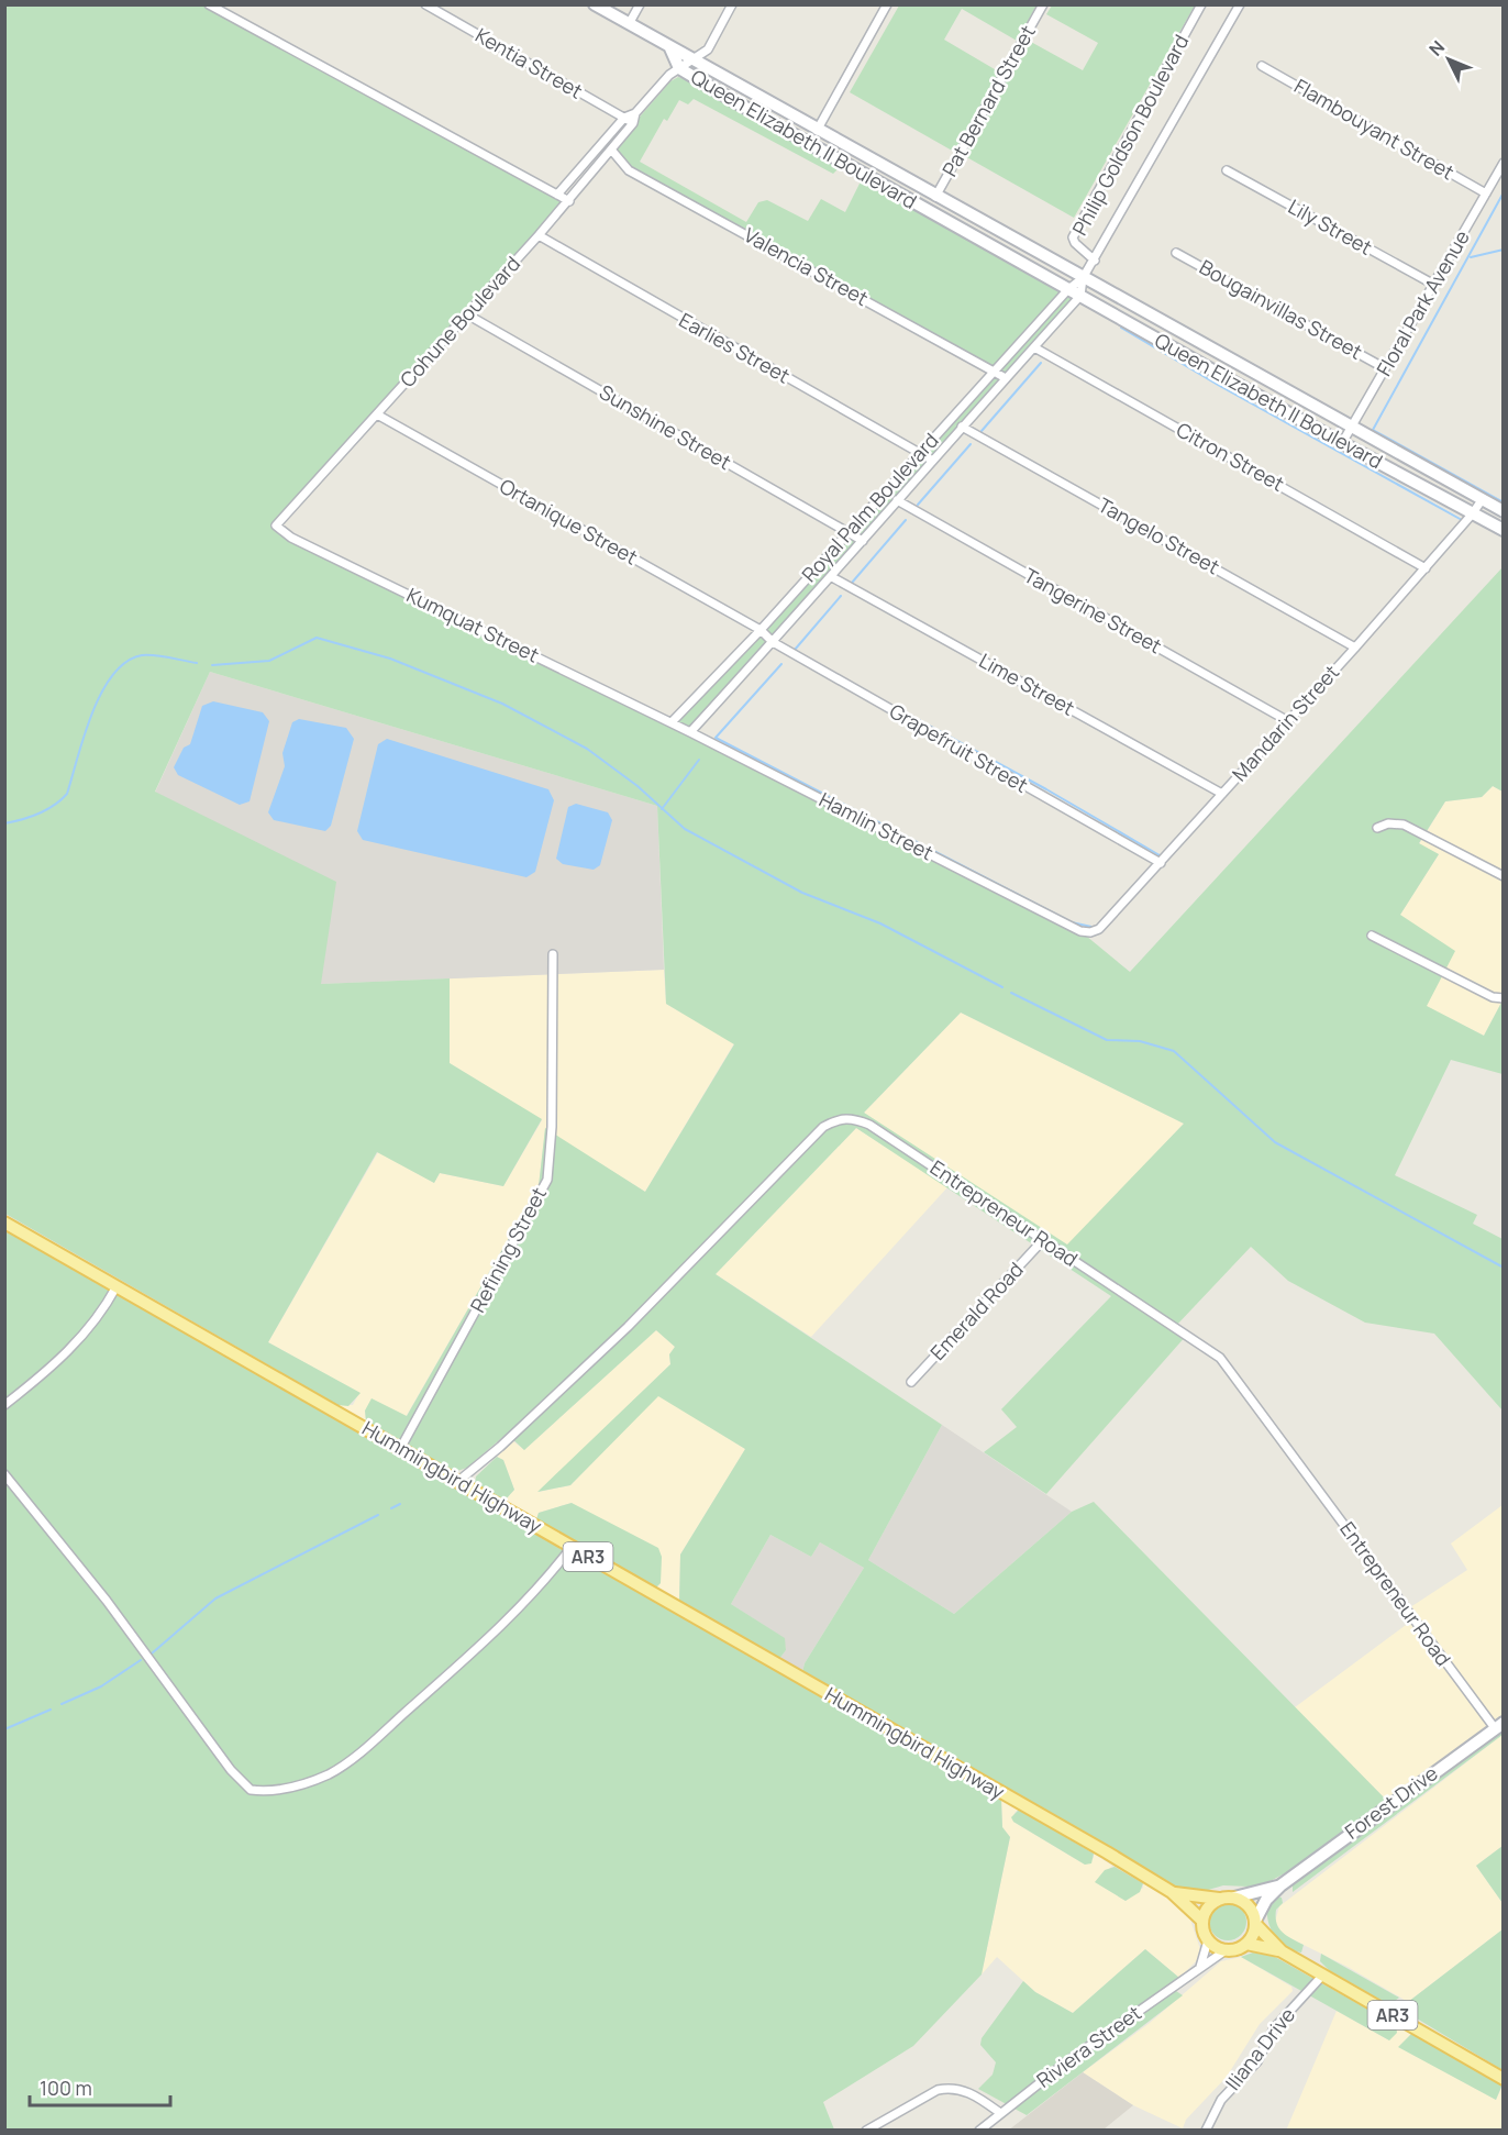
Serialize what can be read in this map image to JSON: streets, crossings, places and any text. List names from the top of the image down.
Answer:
{
  "streets": {
    "main road": ["Hummingbird Highway", "AR3"],
    "street": [
      "Kentia Street",
      "Pat Bernard Street",
      "Flambouyant Street",
      "Philip Goldson Boulevard",
      "Queen Elizabeth II Boulevard",
      "Lily Street",
      "Valencia Street",
      "Floral Park Avenue",
      "Bougainvillas Street",
      "Cohune Boulevard",
      "Earlies Street",
      "Sunshine Street",
      "Citron Street",
      "Royal Palm Boulevard",
      "Ortanique Street",
      "Tangelo Street",
      "Tangerine Street",
      "Kumquat Street",
      "Lime Street",
      "Mandarin Street",
      "Grapefruit Street",
      "Hamlin Street",
      "Entrepreneur Road",
      "Refining Street",
      "Emerald Road",
      "Forest Drive",
      "Riviera Street",
      "Iliana Drive"
    ]
  },
  "crossings": [
    ["Kentia Street", "Cohune Boulevard"],
    ["Pat Bernard Street", "Queen Elizabeth II Boulevard"],
    ["Flambouyant Street", "Floral Park Avenue"],
    ["Philip Goldson Boulevard", "Queen Elizabeth II Boulevard"],
    ["Philip Goldson Boulevard", "Royal Palm Boulevard"],
    ["Queen Elizabeth II Boulevard", "Floral Park Avenue"],
    ["Queen Elizabeth II Boulevard", "Cohune Boulevard"],
    ["Queen Elizabeth II Boulevard", "Royal Palm Boulevard"],
    ["Queen Elizabeth II Boulevard", "Mandarin Street"],
    ["Lily Street", "Floral Park Avenue"],
    ["Valencia Street", "Cohune Boulevard"],
    ["Valencia Street", "Royal Palm Boulevard"],
    ["Floral Park Avenue", "Bougainvillas Street"],
    ["Cohune Boulevard", "Earlies Street"],
    ["Cohune Boulevard", "Sunshine Street"],
    ["Cohune Boulevard", "Ortanique Street"],
    ["Cohune Boulevard", "Kumquat Street"],
    ["Earlies Street", "Royal Palm Boulevard"],
    ["Sunshine Street", "Royal Palm Boulevard"],
    ["Citron Street", "Royal Palm Boulevard"],
    ["Citron Street", "Mandarin Street"],
    ["Royal Palm Boulevard", "Ortanique Street"],
    ["Royal Palm Boulevard", "Tangelo Street"],
    ["Royal Palm Boulevard", "Tangerine Street"],
    ["Royal Palm Boulevard", "Kumquat Street"],
    ["Royal Palm Boulevard", "Lime Street"],
    ["Royal Palm Boulevard", "Grapefruit Street"],
    ["Royal Palm Boulevard", "Hamlin Street"],
    ["Ortanique Street", "Grapefruit Street"],
    ["Tangelo Street", "Mandarin Street"],
    ["Tangerine Street", "Mandarin Street"],
    ["Kumquat Street", "Hamlin Street"],
    ["Lime Street", "Mandarin Street"],
    ["Mandarin Street", "Grapefruit Street"],
    ["Mandarin Street", "Hamlin Street"],
    ["Entrepreneur Road", "Emerald Road"],
    ["Entrepreneur Road", "Hummingbird Highway"],
    ["Entrepreneur Road", "Forest Drive"],
    ["Refining Street", "Hummingbird Highway"],
    ["Hummingbird Highway", "AR3"],
    ["Hummingbird Highway", "Forest Drive"],
    ["Hummingbird Highway", "Riviera Street"],
    ["AR3", "Forest Drive"],
    ["AR3", "Riviera Street"],
    ["AR3", "Iliana Drive"],
    ["Forest Drive", "Riviera Street"]
  ],
  "scale_bar": "100 m",
  "north": "top left"
}
